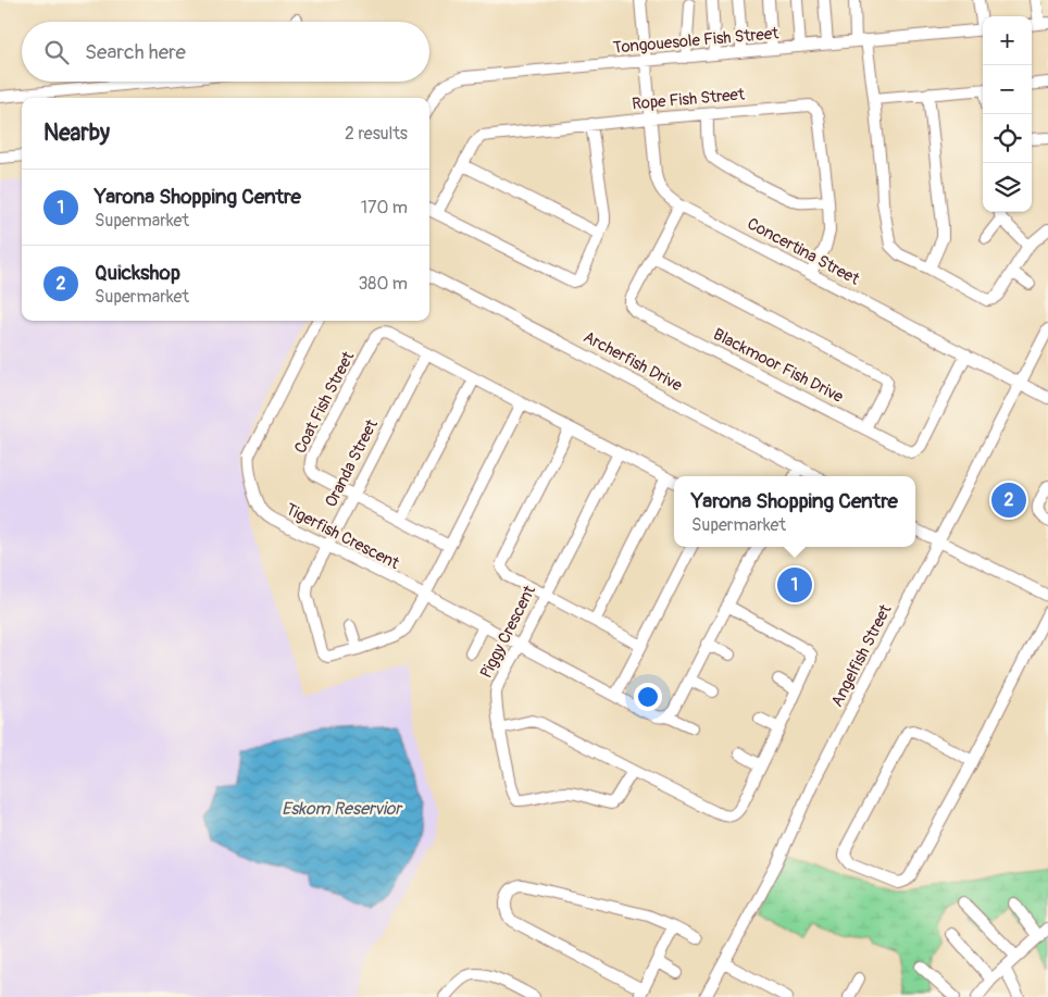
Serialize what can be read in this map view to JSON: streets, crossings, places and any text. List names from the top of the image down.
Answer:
{
  "streets": {
    "street": [
      "Tongouesole Fish Street",
      "Rope Fish Street",
      "Concertina Street",
      "Archerfish Drive",
      "Blackmoor Fish Drive",
      "Coat Fish Street",
      "Oranda Street",
      "Tigerfish Crescent",
      "Piggy Crescent",
      "Angelfish Street"
    ]
  },
  "crossings": [
    ["Tongouesole Fish Street", "Concertina Street"],
    ["Rope Fish Street", "Concertina Street"],
    ["Concertina Street", "Blackmoor Fish Drive"],
    ["Concertina Street", "Angelfish Street"],
    ["Coat Fish Street", "Oranda Street"],
    ["Coat Fish Street", "Piggy Crescent"],
    ["Oranda Street", "Tigerfish Crescent"],
    ["Tigerfish Crescent", "Piggy Crescent"]
  ],
  "water": ["Eskom Reservior"],
  "page": {
    "map_buttons": ["+", "−"],
    "search": "Search here",
    "heading": ["Nearby", "2 results"],
    "list": [
      {
        "mark": "1",
        "name": "Yarona Shopping Centre",
        "note": "Supermarket",
        "value": "170 m"
      },
      {
        "mark": "2",
        "name": "Quickshop",
        "note": "Supermarket",
        "value": "380 m"
      }
    ],
    "popup": ["Yarona Shopping Centre", "Supermarket"],
    "pins": ["2", "1"]
  }
}
